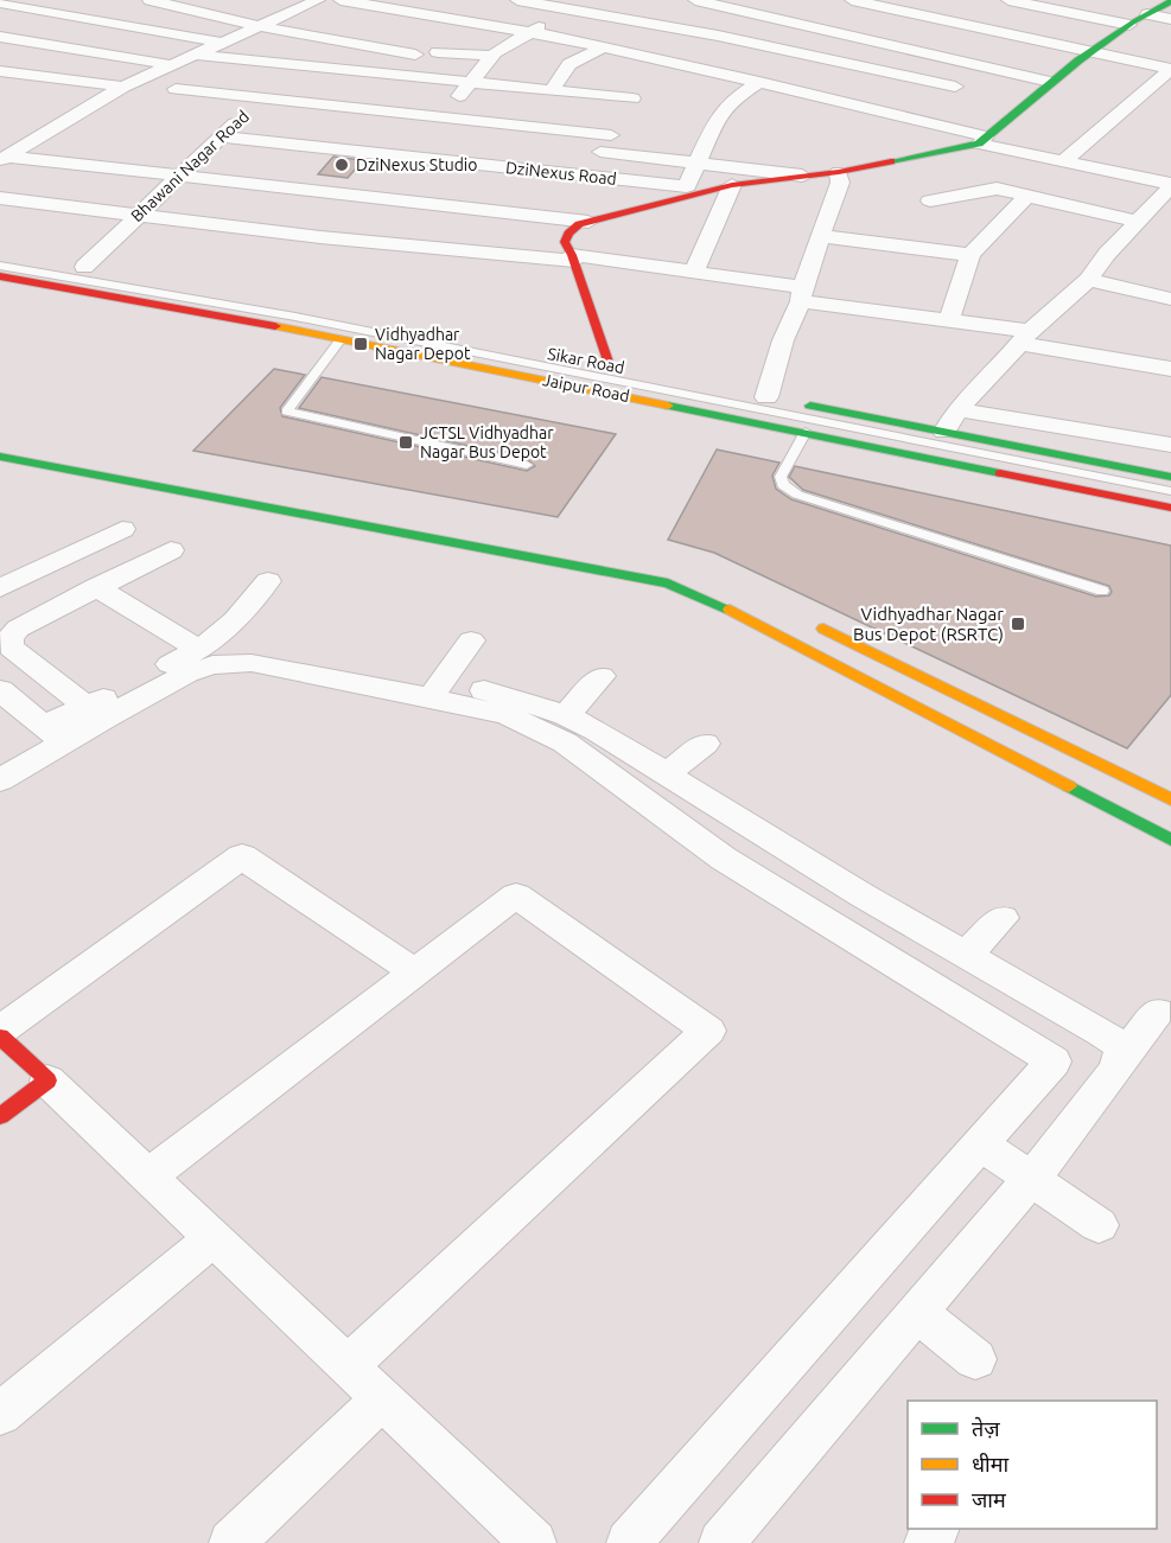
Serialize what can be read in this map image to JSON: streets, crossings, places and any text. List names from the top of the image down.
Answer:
{
  "streets": {
    "street": [
      "Bhawani Nagar Road",
      "DziNexus Road",
      "Sikar Road",
      "Jaipur Road"
    ]
  },
  "crossings": [
    ["Bhawani Nagar Road", "DziNexus Road"],
    ["Bhawani Nagar Road", "Sikar Road"]
  ],
  "places": {
    "other": ["DziNexus Studio"],
    "transit": ["Vidhyadhar Nagar Depot", "JCTSL Vidhyadhar Nagar Bus Depot", "Vidhyadhar Nagar Bus Depot (RSRTC)"]
  },
  "legend": ["तेज़", "धीमा", "जाम"]
}
